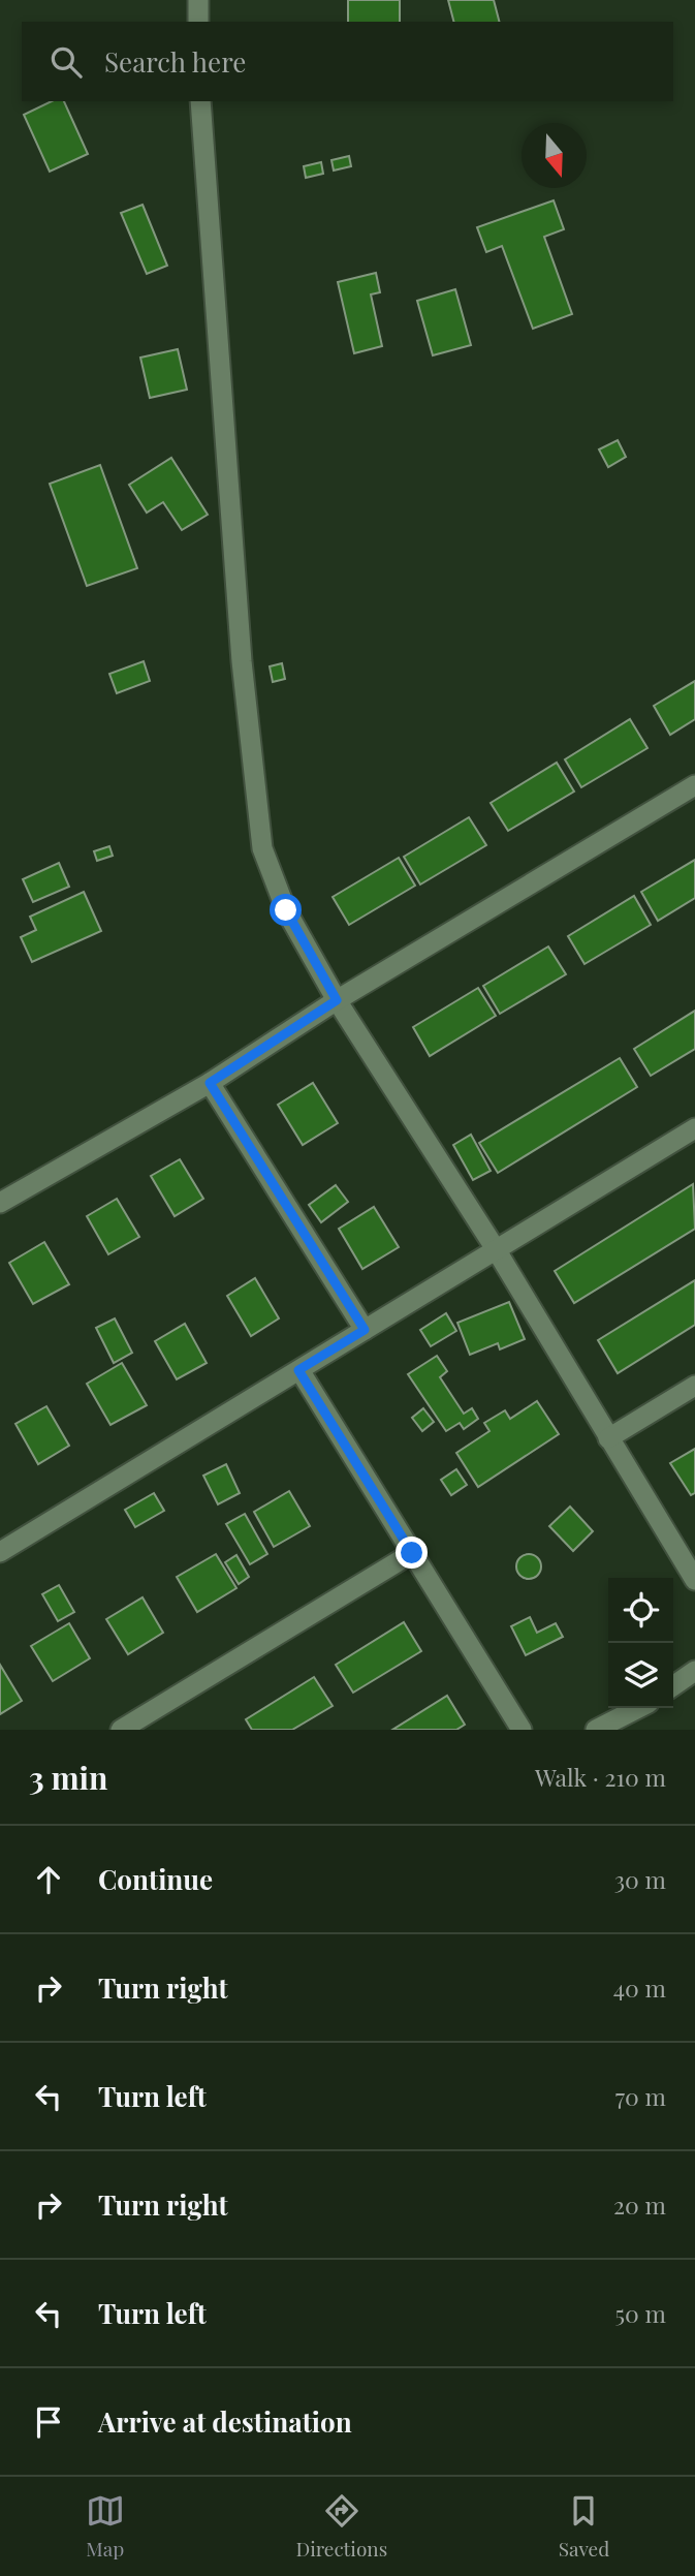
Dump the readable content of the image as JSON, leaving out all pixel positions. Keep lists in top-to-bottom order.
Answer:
{
  "north": "bottom",
  "page": {
    "search": "Search here",
    "heading": ["3 min", "Walk · 210 m"],
    "list": [
      ["Continue", "30 m"],
      ["Turn right", "40 m"],
      ["Turn left", "70 m"],
      ["Turn right", "20 m"],
      ["Turn left", "50 m"],
      "Arrive at destination"
    ],
    "nav": ["Map", "Directions", "Saved"]
  }
}
